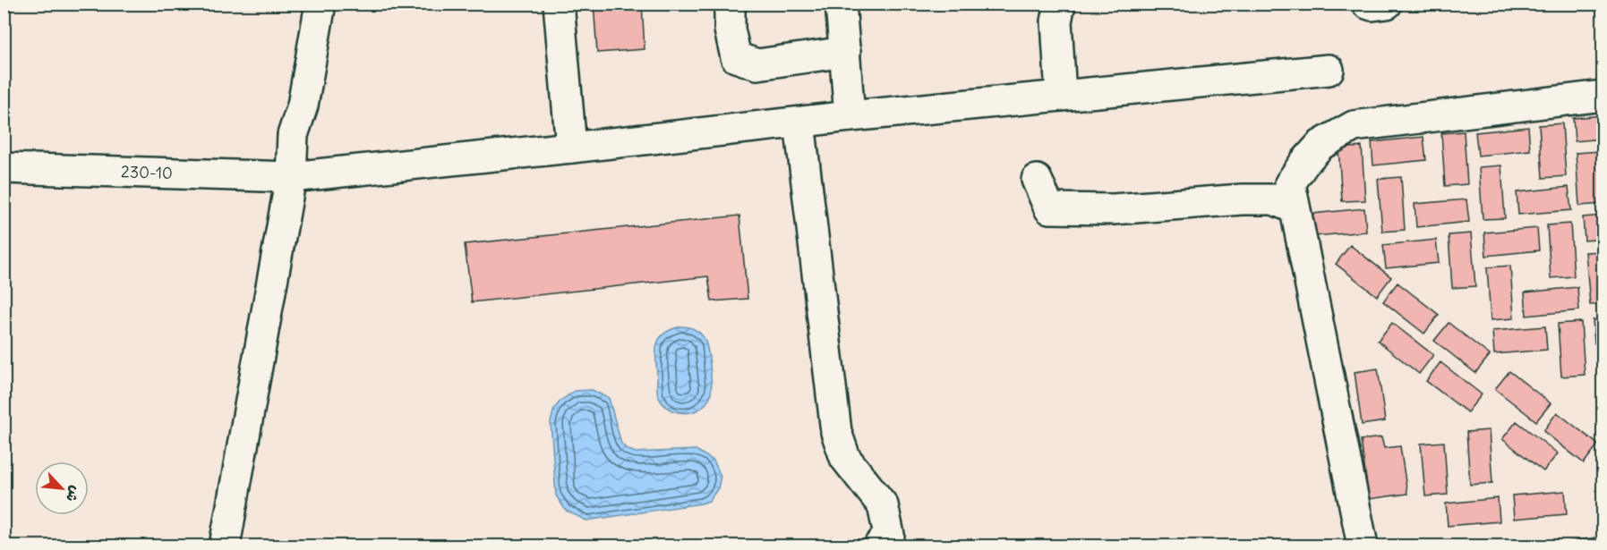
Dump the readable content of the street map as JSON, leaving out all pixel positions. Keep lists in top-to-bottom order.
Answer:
{
  "streets": {
    "street": ["230-10"]
  },
  "north": "bottom right"
}
